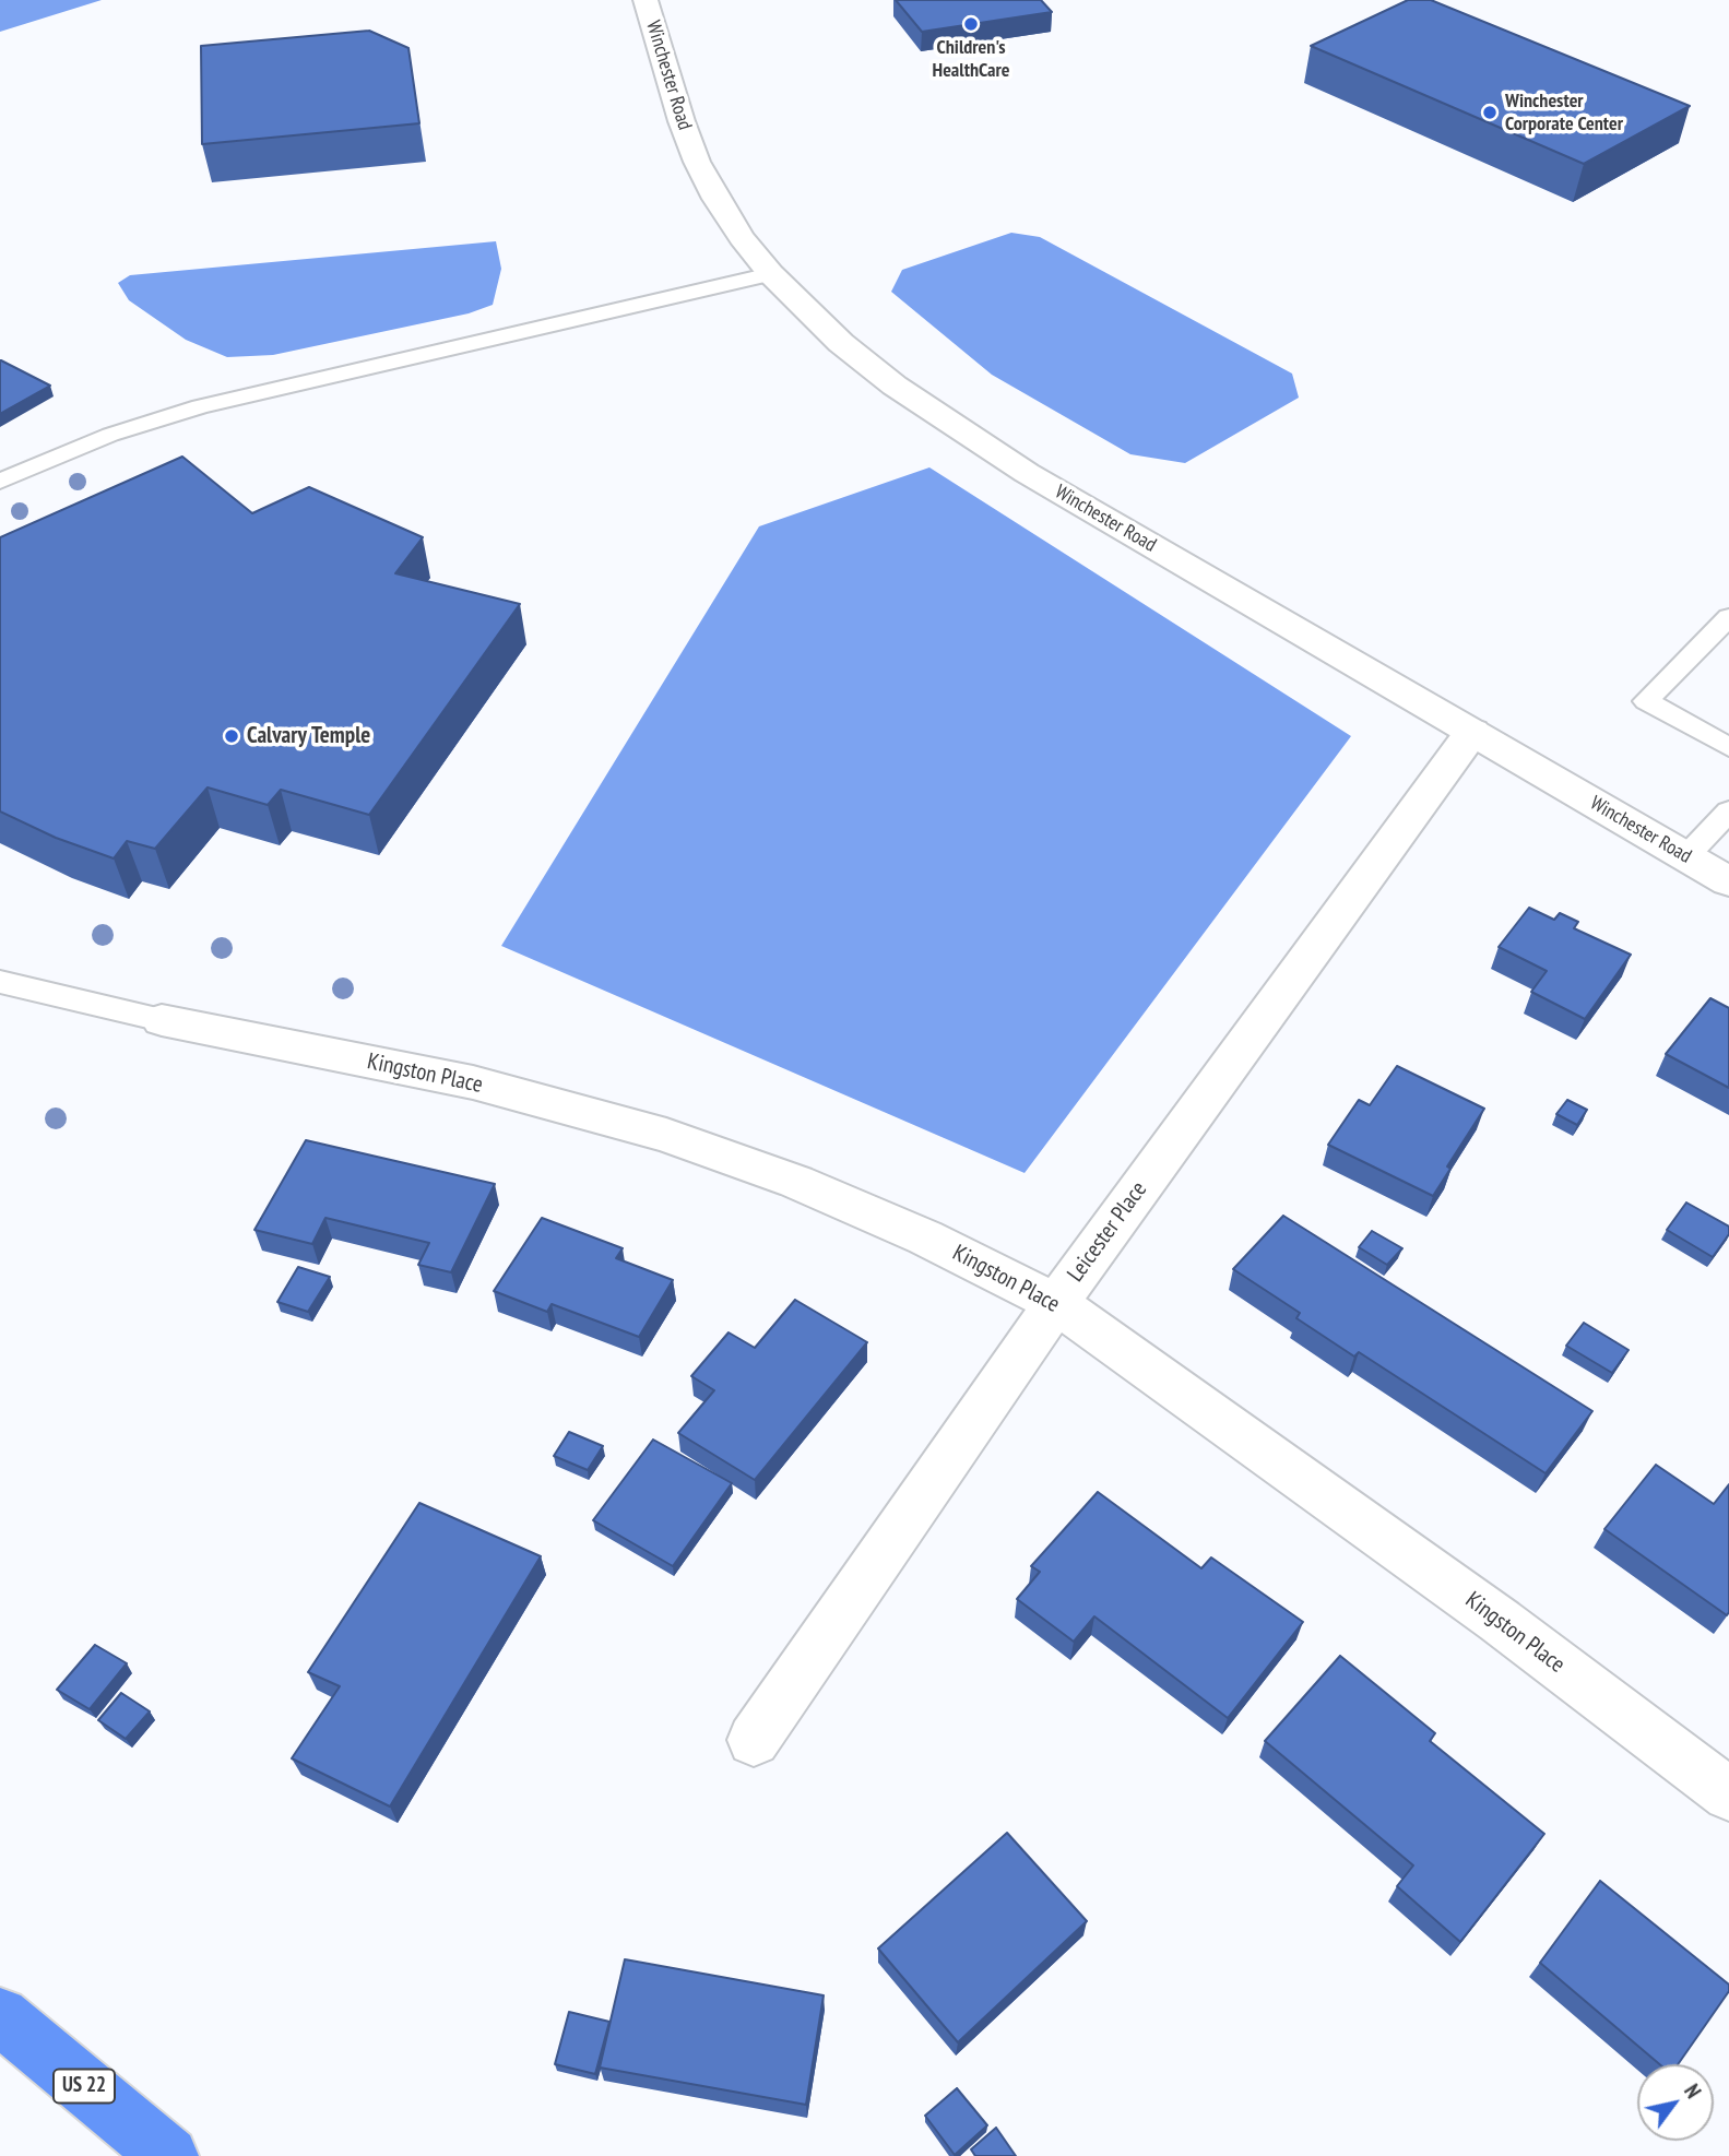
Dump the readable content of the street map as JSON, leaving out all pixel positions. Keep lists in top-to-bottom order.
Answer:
{
  "streets": {
    "highway": ["US 22"],
    "street": ["Winchester Road", "Kingston Place", "Leicester Place"]
  },
  "crossings": [
    ["Winchester Road", "Leicester Place"],
    ["Kingston Place", "Leicester Place"]
  ],
  "places": ["Children's HealthCare", "Winchester Corporate Center", "Calvary Temple"],
  "north": "top right"
}
